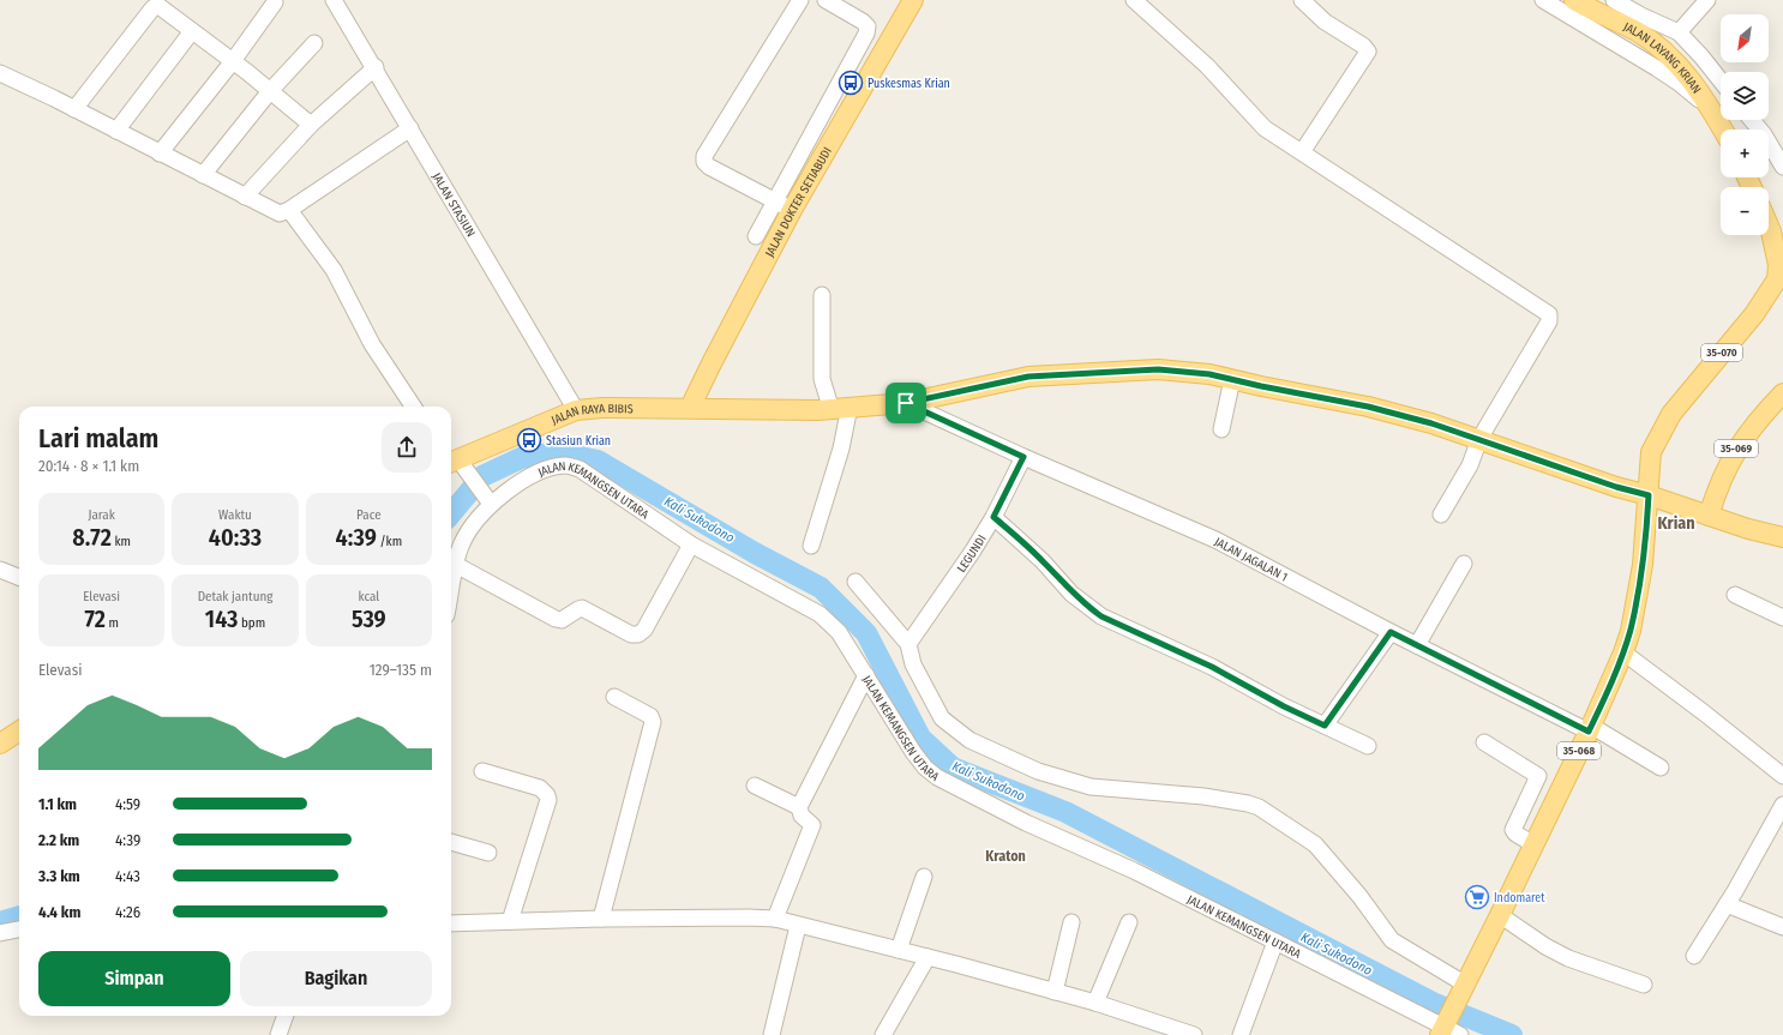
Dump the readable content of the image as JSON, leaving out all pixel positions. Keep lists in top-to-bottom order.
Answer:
{
  "streets": {
    "main road": [
      "JALAN LAYANG KRIAN",
      "JALAN DOKTER SETIABUDI",
      "35-070",
      "JALAN RAYA BIBIS",
      "35-069",
      "35-068"
    ],
    "street": [
      "JALAN STASIUN",
      "JALAN KEMANGSEN UTARA",
      "LEGUNDI",
      "JALAN JAGALAN 1"
    ]
  },
  "crossings": [
    ["JALAN DOKTER SETIABUDI", "JALAN RAYA BIBIS"],
    ["JALAN STASIUN", "JALAN RAYA BIBIS"],
    ["35-070", "JALAN RAYA BIBIS"],
    ["35-070", "35-068"],
    ["JALAN RAYA BIBIS", "35-069"],
    ["JALAN RAYA BIBIS", "JALAN JAGALAN 1"],
    ["JALAN RAYA BIBIS", "35-068"],
    ["JALAN KEMANGSEN UTARA", "35-068"],
    ["LEGUNDI", "JALAN JAGALAN 1"],
    ["JALAN JAGALAN 1", "35-068"]
  ],
  "districts": ["Krian", "Kraton"],
  "water": ["Kali Sukodono"],
  "places": {
    "bus stop": ["Puskesmas Krian", "Stasiun Krian"],
    "supermarket": ["Indomaret"]
  },
  "north": "bottom left",
  "page": {
    "map_buttons": ["+", "−"],
    "heading": ["Lari malam", "20:14 · 8 × 1.1 km"],
    "stats": [
      ["Jarak", "8.72 km"],
      ["Waktu", "40:33"],
      ["Pace", "4:39 /km"],
      ["Elevasi", "72 m"],
      ["Detak jantung", "143 bpm"],
      ["kcal", "539"]
    ],
    "chart": ["Elevasi", "129–135 m"],
    "list": [
      {
        "name": "1.1 km",
        "note": "4:59"
      },
      {
        "name": "2.2 km",
        "note": "4:39"
      },
      {
        "name": "3.3 km",
        "note": "4:43"
      },
      {
        "name": "4.4 km",
        "note": "4:26"
      }
    ],
    "buttons": ["Simpan", "Bagikan"]
  }
}
